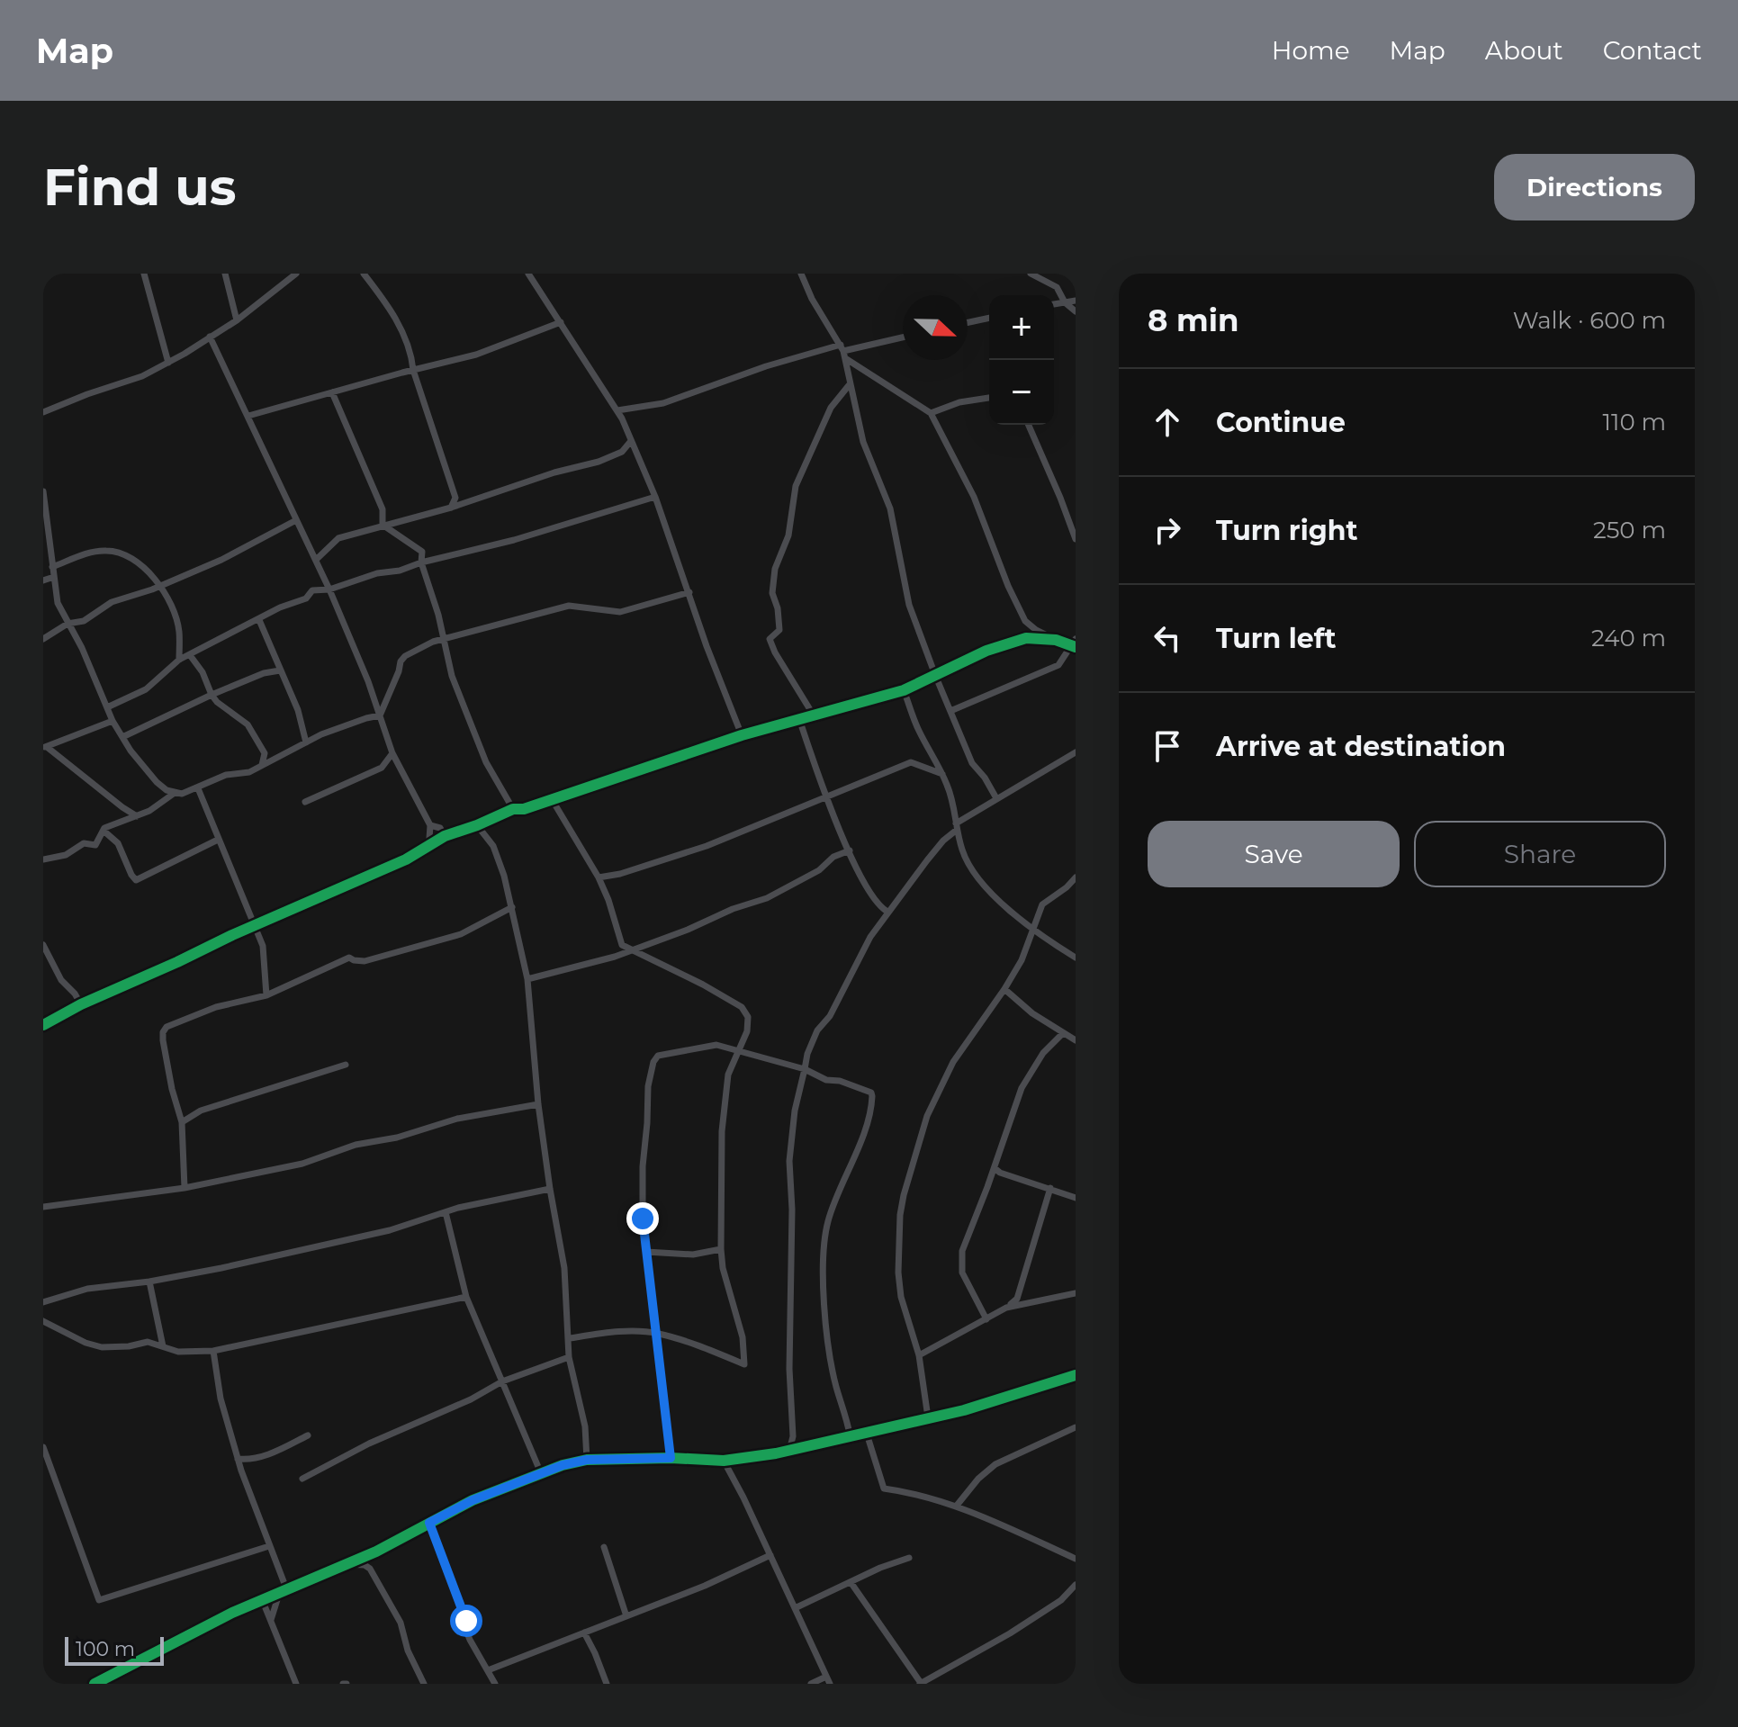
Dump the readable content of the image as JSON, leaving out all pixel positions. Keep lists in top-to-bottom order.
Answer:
{
  "scale_bar": "100 m",
  "north": "right",
  "page": {
    "header": "Map",
    "nav": [
      "Home",
      "Map",
      "About",
      "Contact"
    ],
    "buttons": [
      "Directions",
      ["Save", "Share"]
    ],
    "title": "Find us",
    "heading": ["8 min", "Walk · 600 m"],
    "map_buttons": ["+", "−"],
    "list": [
      ["Continue", "110 m"],
      ["Turn right", "250 m"],
      ["Turn left", "240 m"],
      "Arrive at destination"
    ],
    "scale": "100 m"
  }
}
